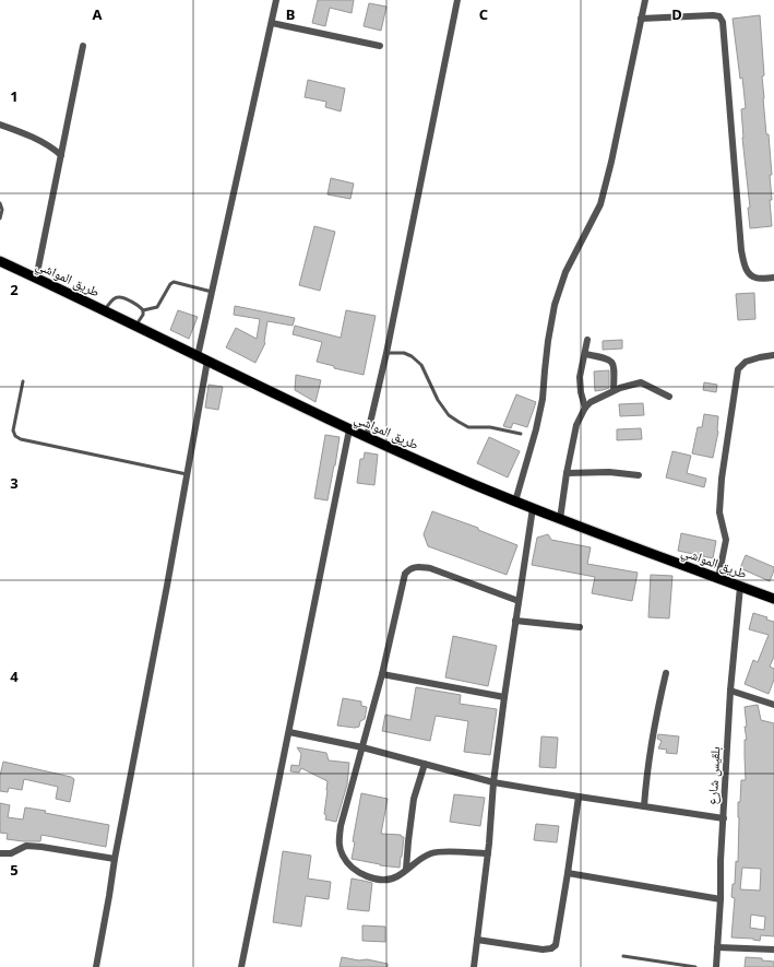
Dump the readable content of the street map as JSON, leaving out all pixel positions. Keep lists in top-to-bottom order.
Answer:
{
  "streets": {
    "main road": ["طريق المواشي"],
    "street": ["بلقيس شارع"]
  },
  "crossings": [
    ["طريق المواشي", "بلقيس شارع"]
  ],
  "grid": {
    "columns": [
      "A",
      "B",
      "C",
      "D"
    ],
    "rows": [
      "1",
      "2",
      "3",
      "4",
      "5"
    ]
  }
}
